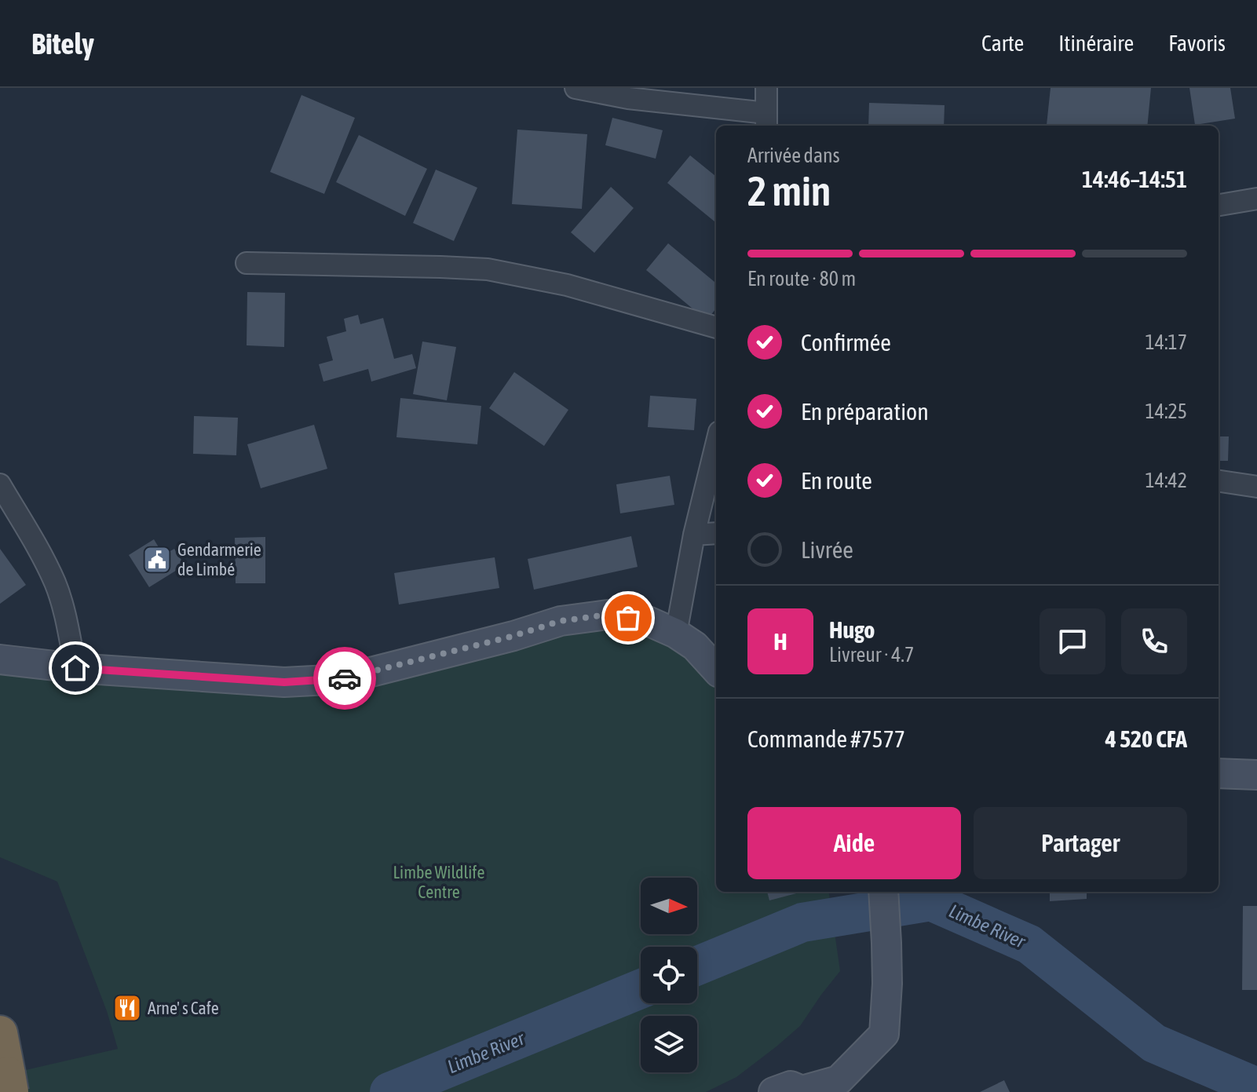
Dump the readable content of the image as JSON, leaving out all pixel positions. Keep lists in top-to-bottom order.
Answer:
{
  "water": ["Limbe River"],
  "parks": ["Limbe Wildlife Centre"],
  "places": {
    "public building": ["Gendarmerie de Limbé"],
    "restaurant": ["Arne' s Cafe"]
  },
  "north": "right",
  "page": {
    "header": "Bitely",
    "nav": ["Carte", "Itinéraire", "Favoris"],
    "heading": ["2 min", "Arrivée dans", "14:46–14:51"],
    "panel": [
      "Hugo",
      "Livreur · 4.7",
      "Commande #7577",
      "4 520 CFA"
    ],
    "bar": "En route · 80 m",
    "list": [
      ["Confirmée", "14:17"],
      ["En préparation", "14:25"],
      ["En route", "14:42"],
      "Livrée"
    ],
    "round": "H",
    "buttons": ["Aide", "Partager"]
  }
}
